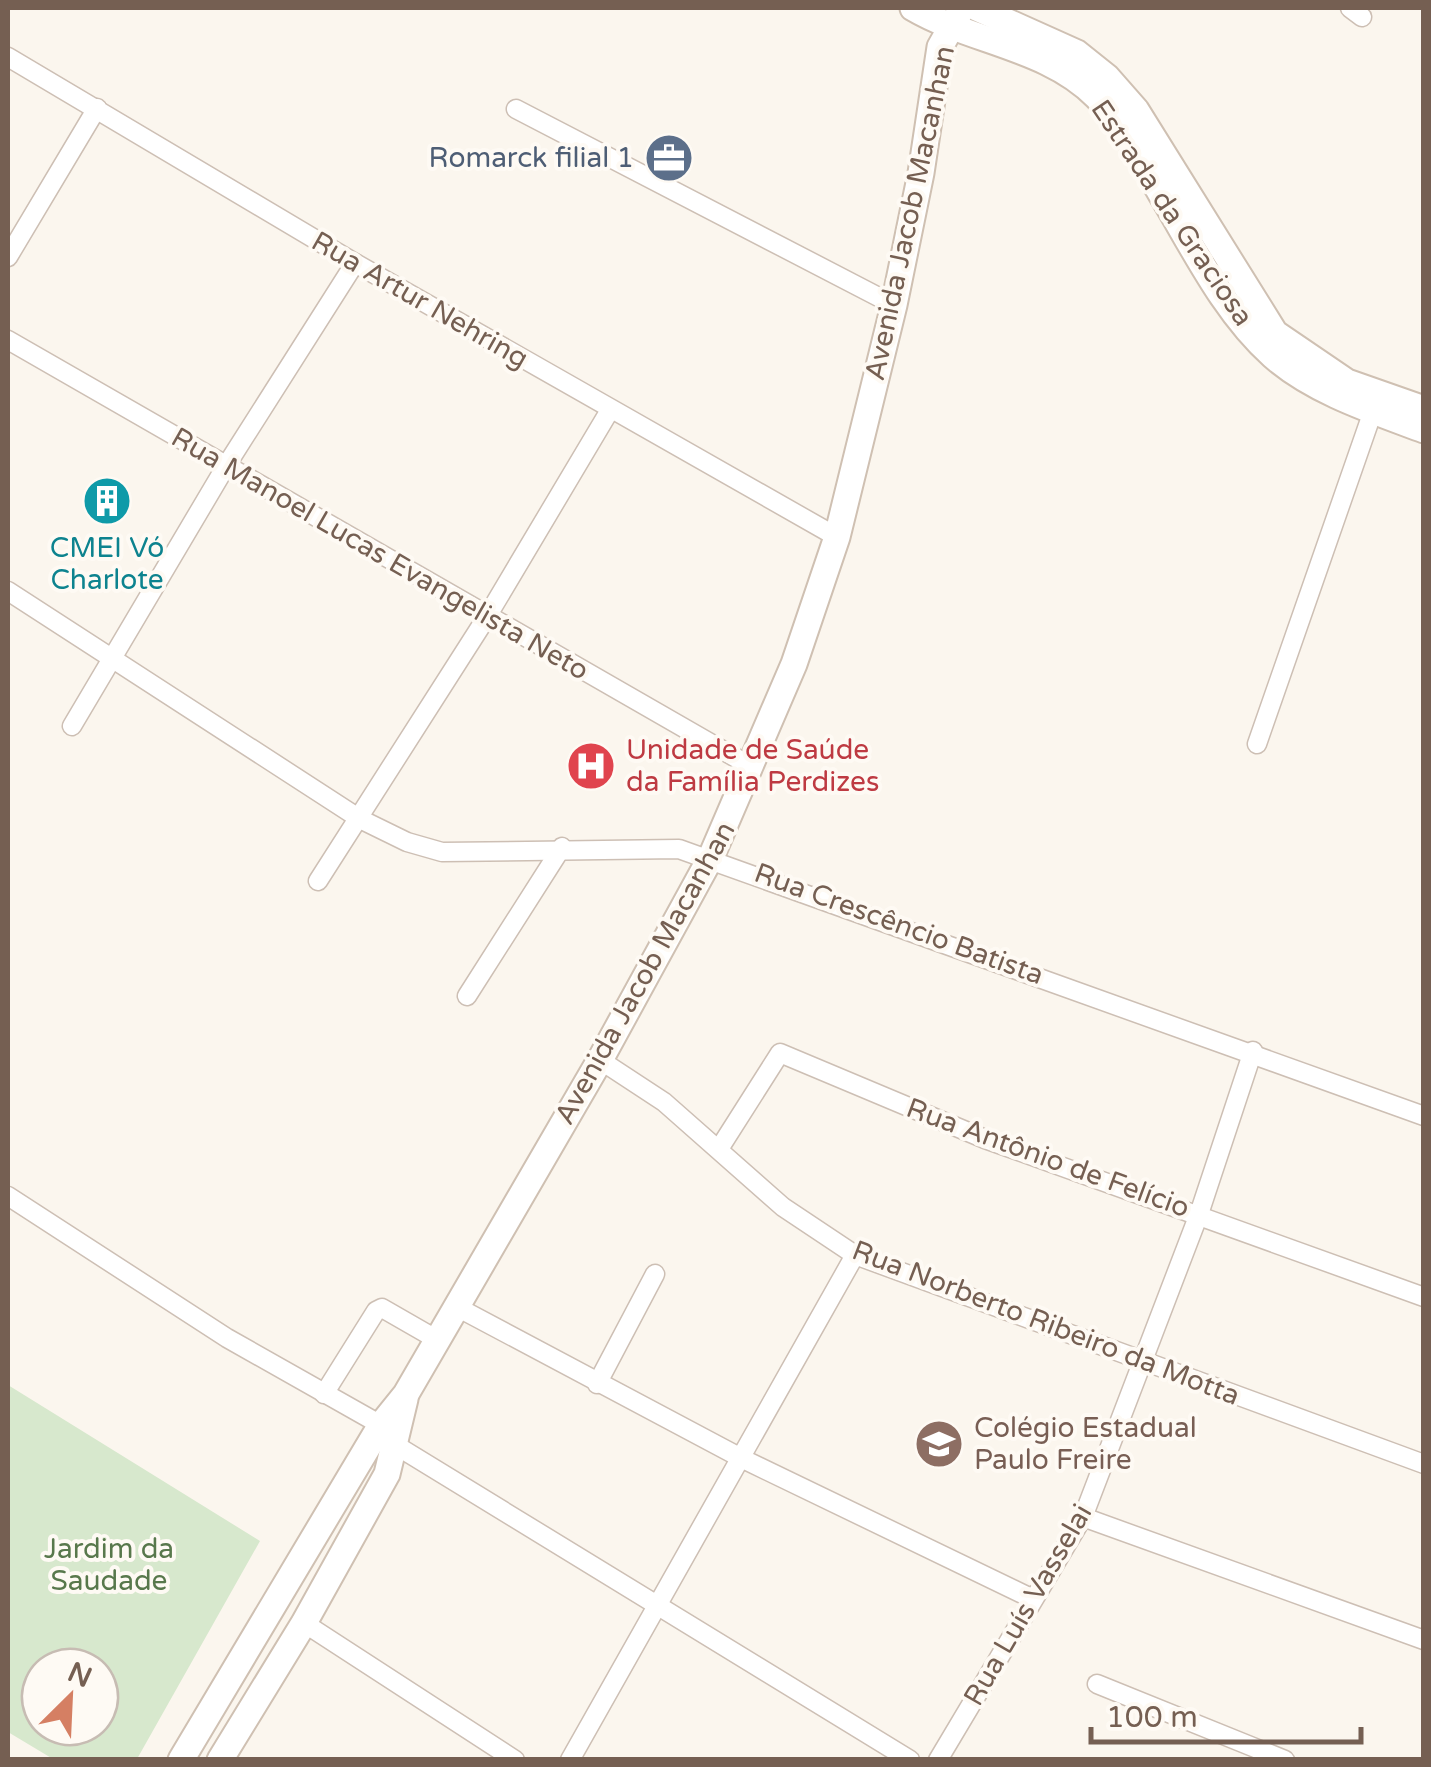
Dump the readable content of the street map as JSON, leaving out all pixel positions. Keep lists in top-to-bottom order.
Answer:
{
  "streets": {
    "main road": ["Avenida Jacob Macanhan", "Estrada da Graciosa"],
    "street": [
      "Rua Artur Nehring",
      "Rua Manoel Lucas Evangelista Neto",
      "Rua Crescêncio Batista",
      "Rua Antônio de Felício",
      "Rua Norberto Ribeiro da Motta",
      "Rua Luís Vasselai"
    ]
  },
  "crossings": [
    ["Avenida Jacob Macanhan", "Estrada da Graciosa"],
    ["Avenida Jacob Macanhan", "Rua Artur Nehring"],
    ["Avenida Jacob Macanhan", "Rua Manoel Lucas Evangelista Neto"],
    ["Avenida Jacob Macanhan", "Rua Crescêncio Batista"],
    ["Avenida Jacob Macanhan", "Rua Norberto Ribeiro da Motta"],
    ["Rua Crescêncio Batista", "Rua Luís Vasselai"],
    ["Rua Antônio de Felício", "Rua Norberto Ribeiro da Motta"],
    ["Rua Antônio de Felício", "Rua Luís Vasselai"],
    ["Rua Norberto Ribeiro da Motta", "Rua Luís Vasselai"]
  ],
  "parks": ["Jardim da Saudade"],
  "places": {
    "office": ["Romarck filial 1"],
    "building": ["CMEI Vó Charlote"],
    "hospital": ["Unidade de Saúde da Família Perdizes"],
    "school or university": ["Colégio Estadual Paulo Freire"]
  },
  "scale_bar": "100 m",
  "north": "top right"
}
